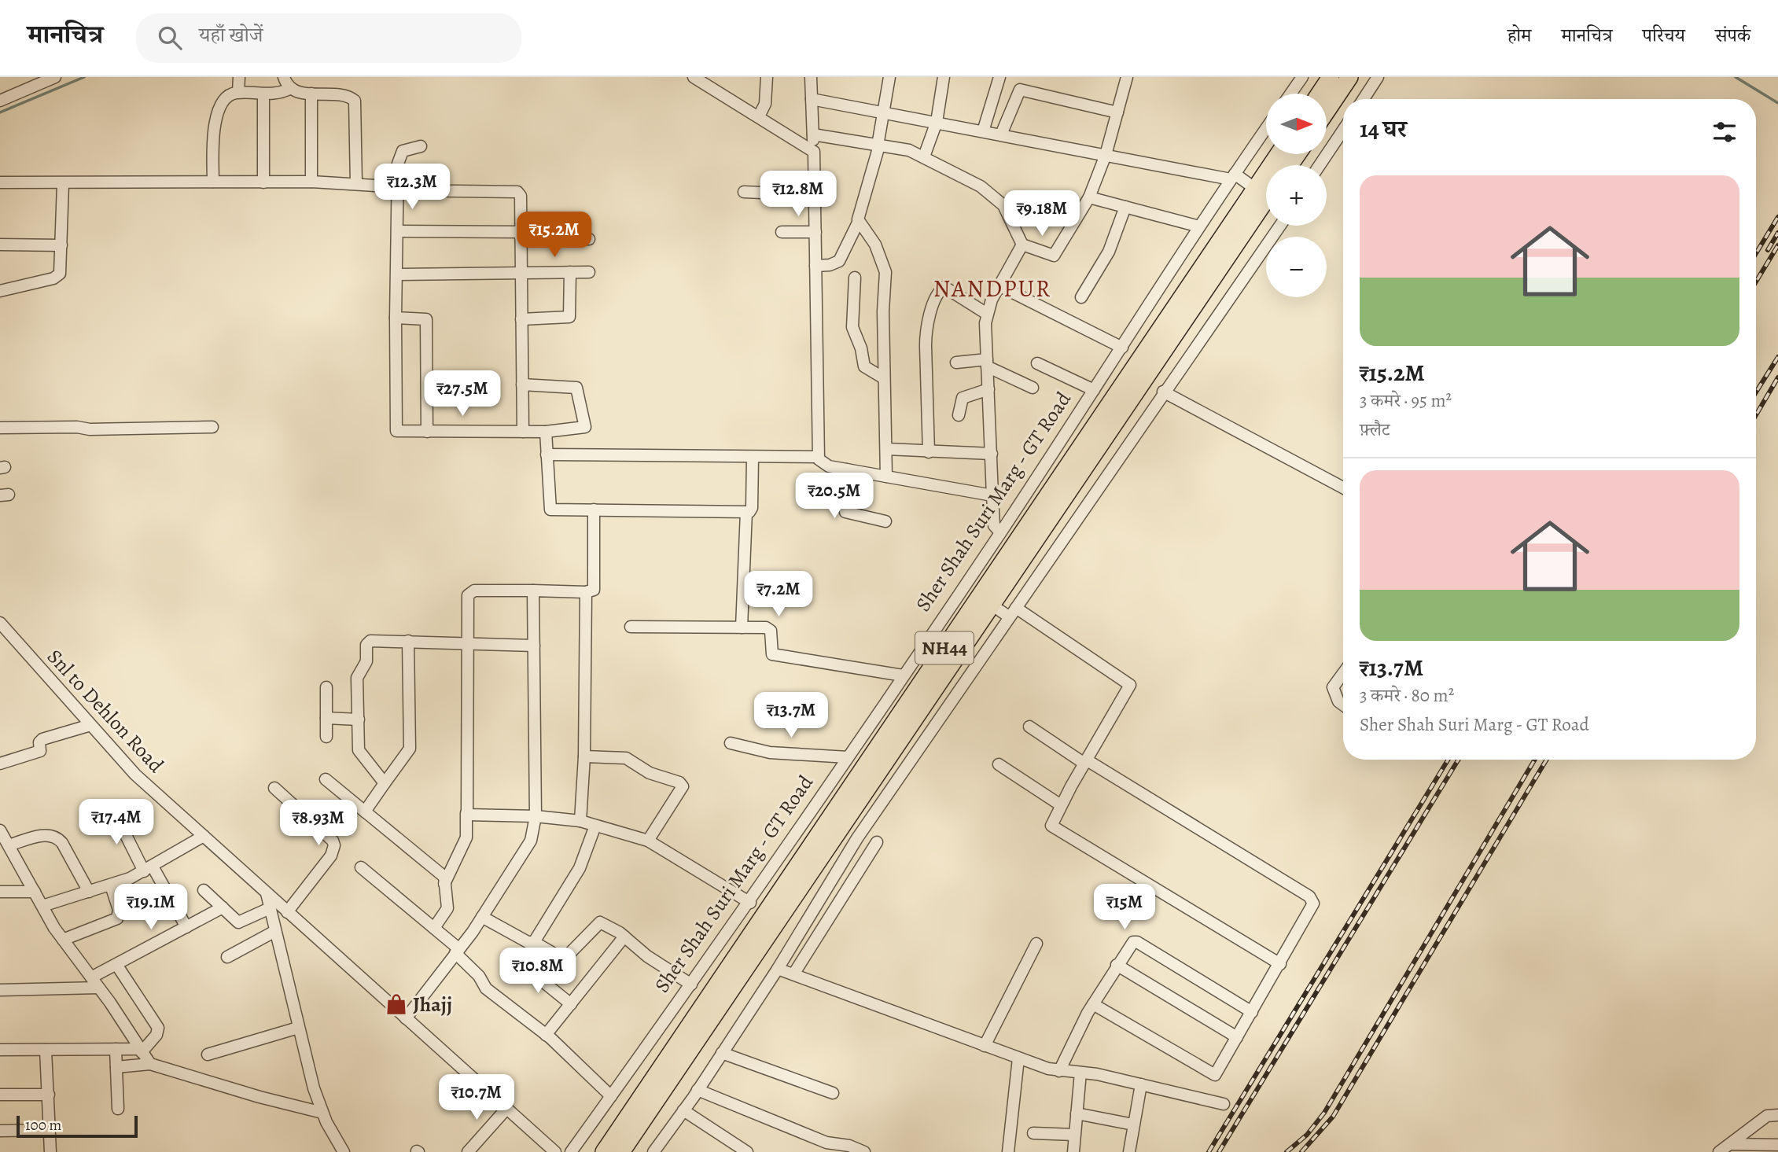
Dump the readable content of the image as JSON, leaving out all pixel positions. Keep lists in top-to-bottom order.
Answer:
{
  "streets": {
    "highway": ["Sher Shah Suri Marg - GT Road", "NH44"],
    "street": ["Snl to Dehlon Road"]
  },
  "districts": ["NANDPUR"],
  "places": {
    "shop": ["Jhajj"]
  },
  "scale_bar": "100 m",
  "north": "right",
  "page": {
    "header": "मानचित्र",
    "search": "यहाँ खोजें",
    "nav": [
      "होम",
      "मानचित्र",
      "परिचय",
      "संपर्क"
    ],
    "map_buttons": ["+", "−"],
    "heading": "14 घर",
    "price": [
      "₹12.3M",
      "₹12.8M",
      "₹9.18M",
      "₹15.2M",
      "₹27.5M",
      "₹20.5M",
      "₹7.2M",
      "₹13.7M",
      "₹17.4M",
      "₹8.93M",
      "₹19.1M",
      "₹15M",
      "₹10.8M",
      "₹10.7M"
    ],
    "list": [
      {
        "name": "₹15.2M",
        "note": "3 कमरे · 95 m² · फ़्लैट"
      },
      {
        "name": "₹13.7M",
        "note": "3 कमरे · 80 m² · Sher Shah Suri Marg - GT Road"
      }
    ],
    "scale": "100 m"
  }
}
